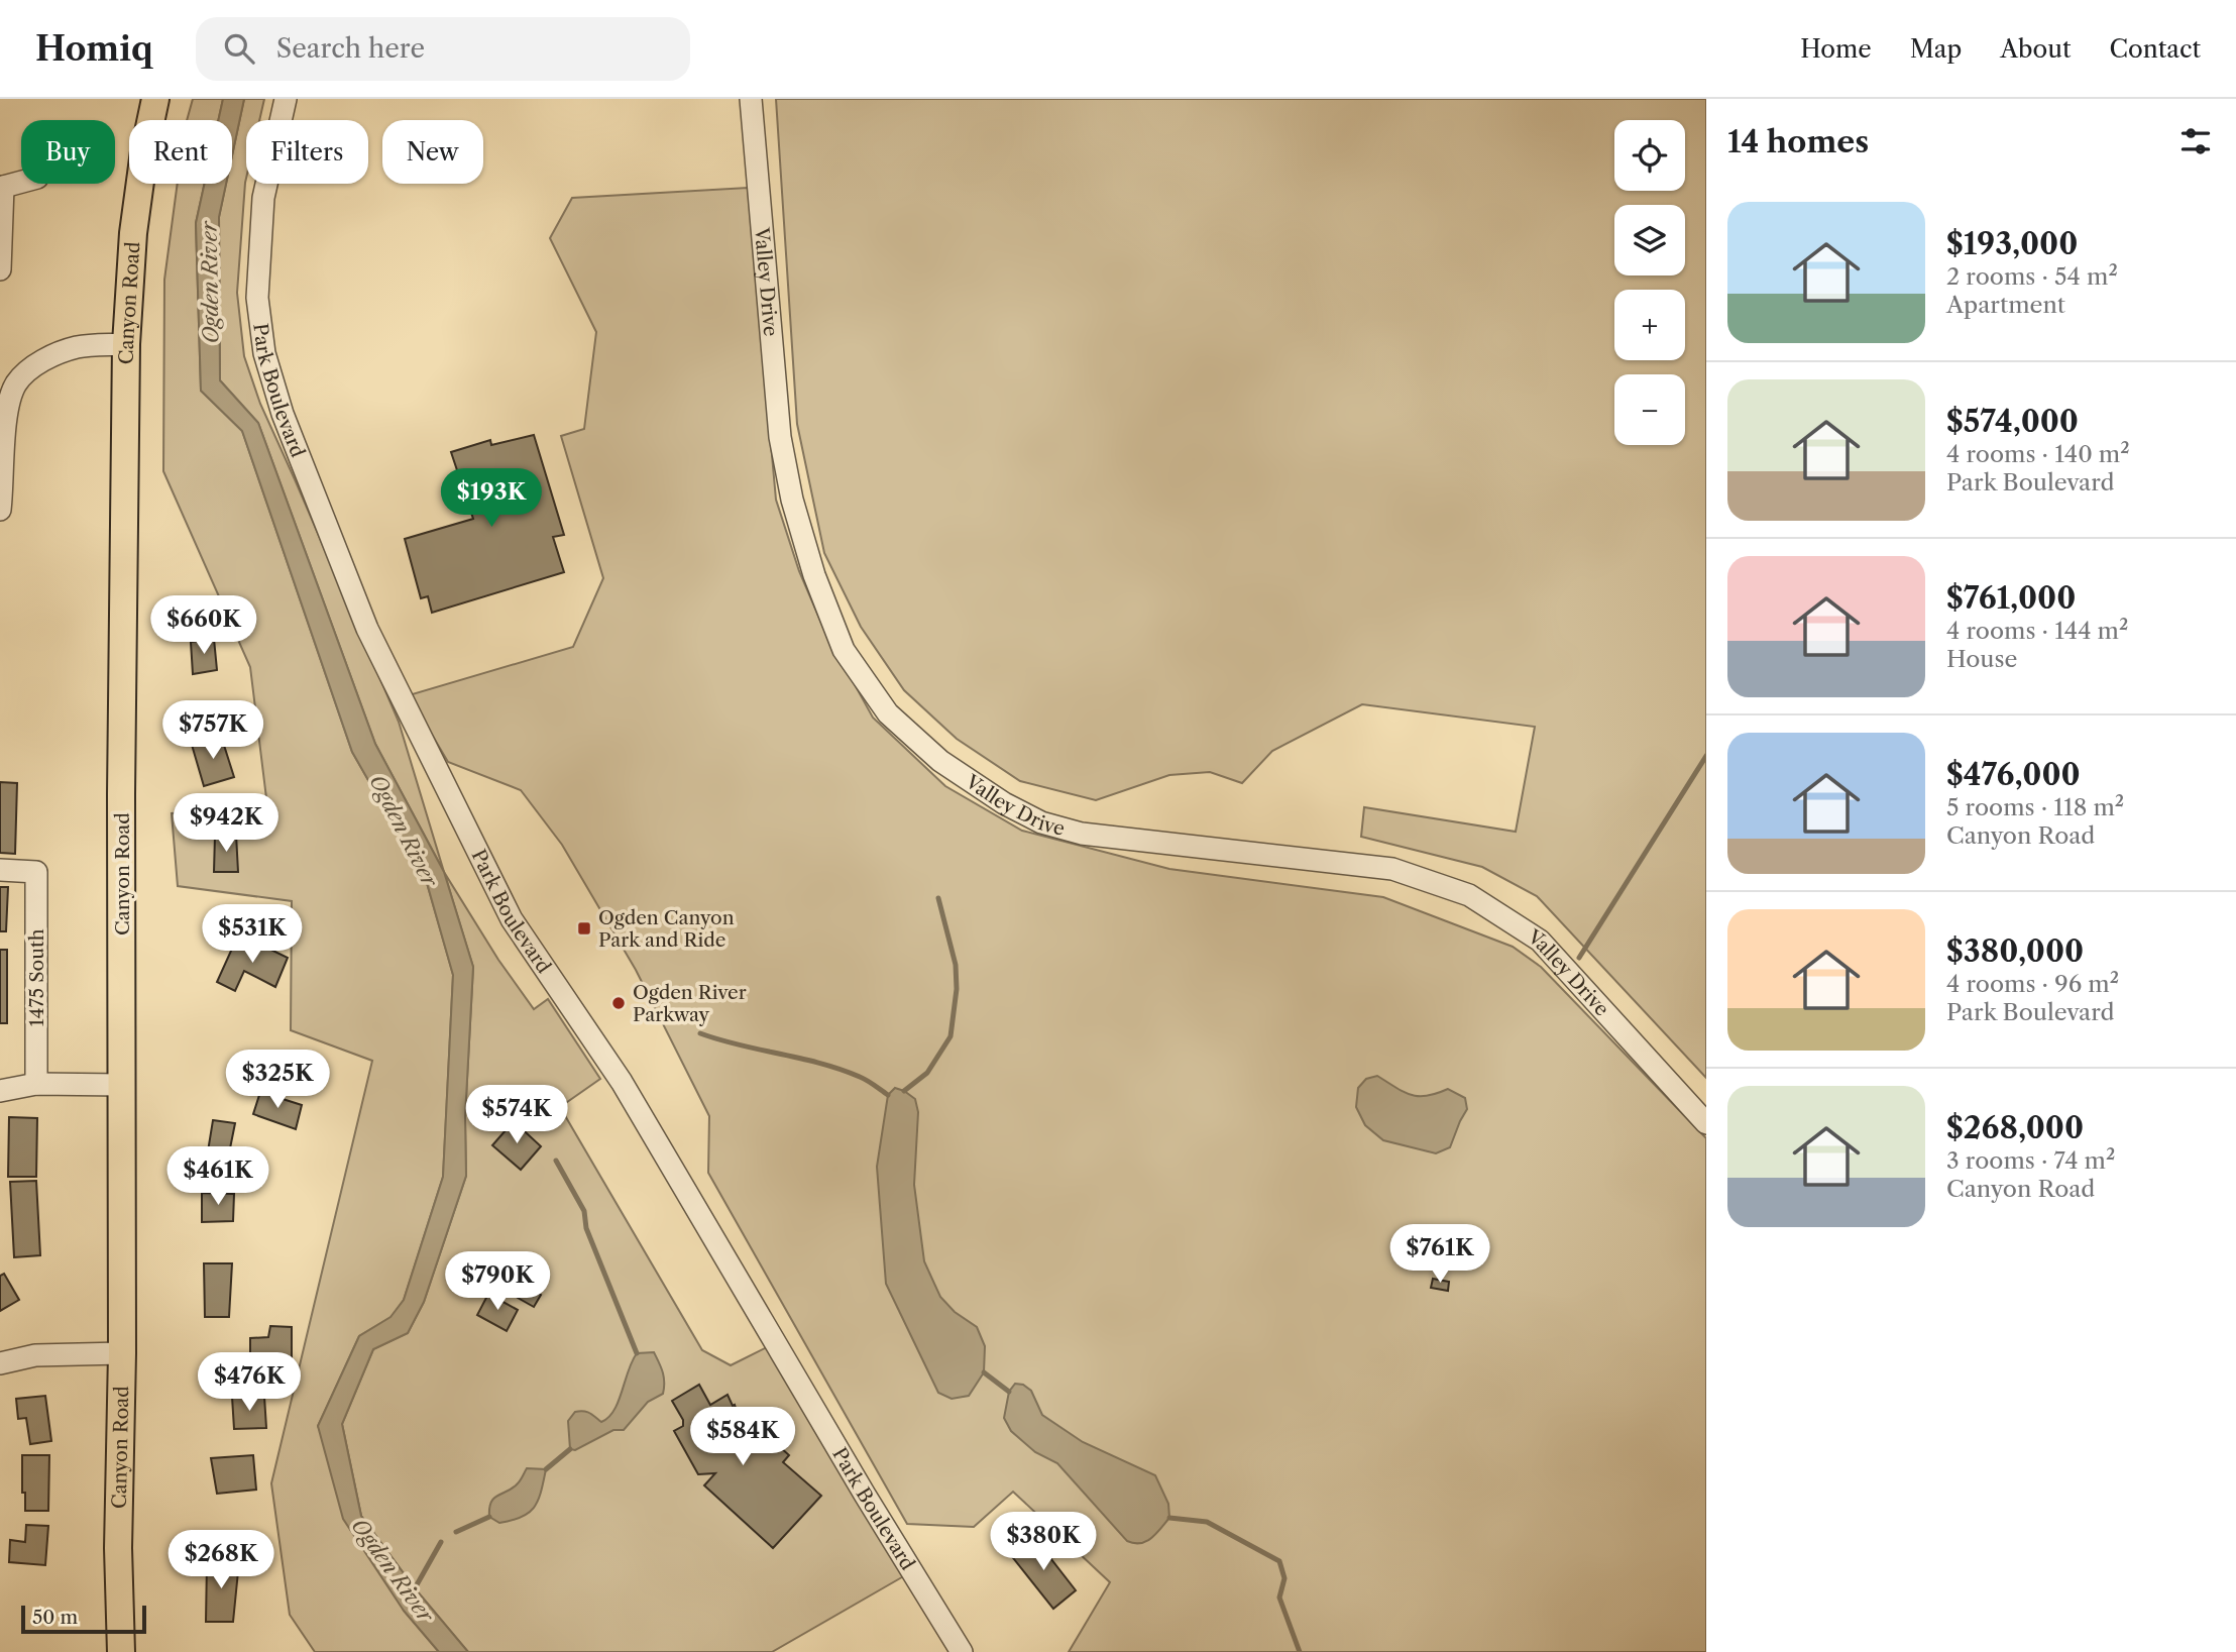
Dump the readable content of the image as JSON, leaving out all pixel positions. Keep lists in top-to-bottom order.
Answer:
{
  "streets": {
    "main road": ["Canyon Road"],
    "street": ["Valley Drive", "Park Boulevard", "1475 South"]
  },
  "water": ["Ogden River"],
  "places": {
    "transit": ["Ogden Canyon Park and Ride"],
    "other": ["Ogden River Parkway"]
  },
  "scale_bar": "50 m",
  "page": {
    "header": "Homiq",
    "search": "Search here",
    "nav": [
      "Home",
      "Map",
      "About",
      "Contact"
    ],
    "heading": "14 homes",
    "map_buttons": ["+", "−"],
    "chip": [
      "Buy",
      "Rent",
      "Filters",
      "New"
    ],
    "list": [
      {
        "name": "$193,000",
        "note": "2 rooms · 54 m² · Apartment"
      },
      {
        "name": "$574,000",
        "note": "4 rooms · 140 m² · Park Boulevard"
      },
      {
        "name": "$761,000",
        "note": "4 rooms · 144 m² · House"
      },
      {
        "name": "$476,000",
        "note": "5 rooms · 118 m² · Canyon Road"
      },
      {
        "name": "$380,000",
        "note": "4 rooms · 96 m² · Park Boulevard"
      },
      {
        "name": "$268,000",
        "note": "3 rooms · 74 m² · Canyon Road"
      }
    ],
    "price": [
      "$193K",
      "$660K",
      "$757K",
      "$942K",
      "$531K",
      "$325K",
      "$574K",
      "$461K",
      "$761K",
      "$790K",
      "$476K",
      "$584K",
      "$380K",
      "$268K"
    ],
    "scale": "50 m"
  }
}
